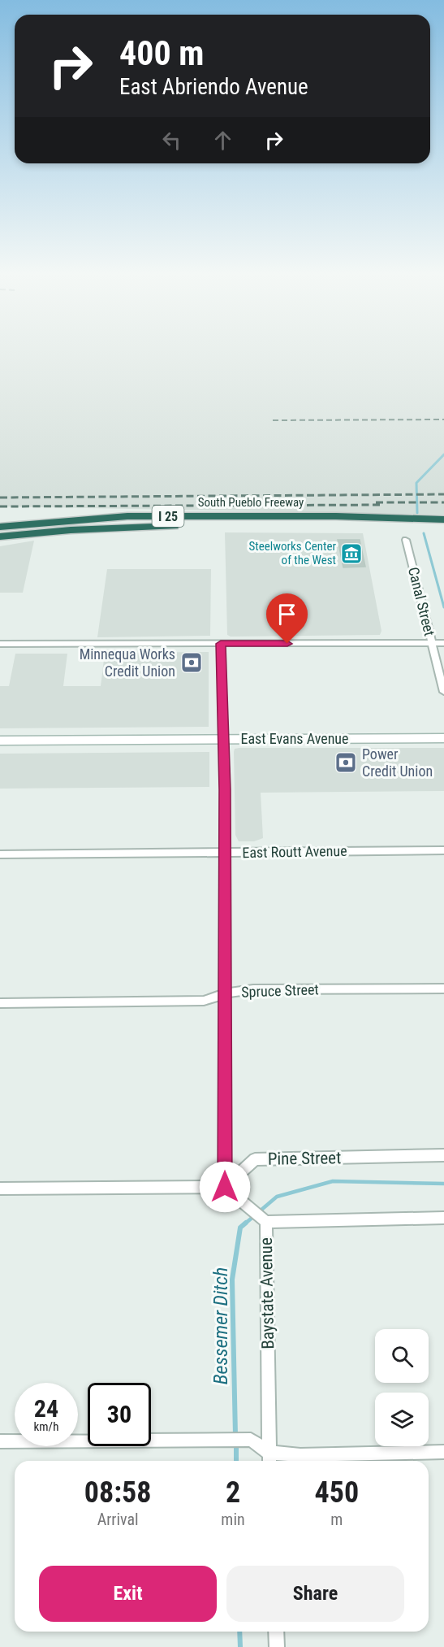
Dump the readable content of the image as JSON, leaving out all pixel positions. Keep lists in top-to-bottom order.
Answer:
{
  "streets": {
    "highway": ["South Pueblo Freeway", "I 25"],
    "street": [
      "Canal Street",
      "East Evans Avenue",
      "East Routt Avenue",
      "Spruce Street",
      "Pine Street",
      "Baystate Avenue"
    ]
  },
  "crossings": [
    ["Pine Street", "Baystate Avenue"]
  ],
  "water": ["Bessemer Ditch"],
  "places": {
    "museum": ["Steelworks Center of the West"],
    "bank": ["Minnequa Works Credit Union", "Power Credit Union"]
  },
  "page": {
    "turn": ["400 m", "East Abriendo Avenue"],
    "speed": "24 km/h",
    "limit": "30",
    "eta": [
      "08:58",
      "Arrival",
      "2",
      "min",
      "450",
      "m"
    ],
    "buttons": ["Exit", "Share"]
  }
}
